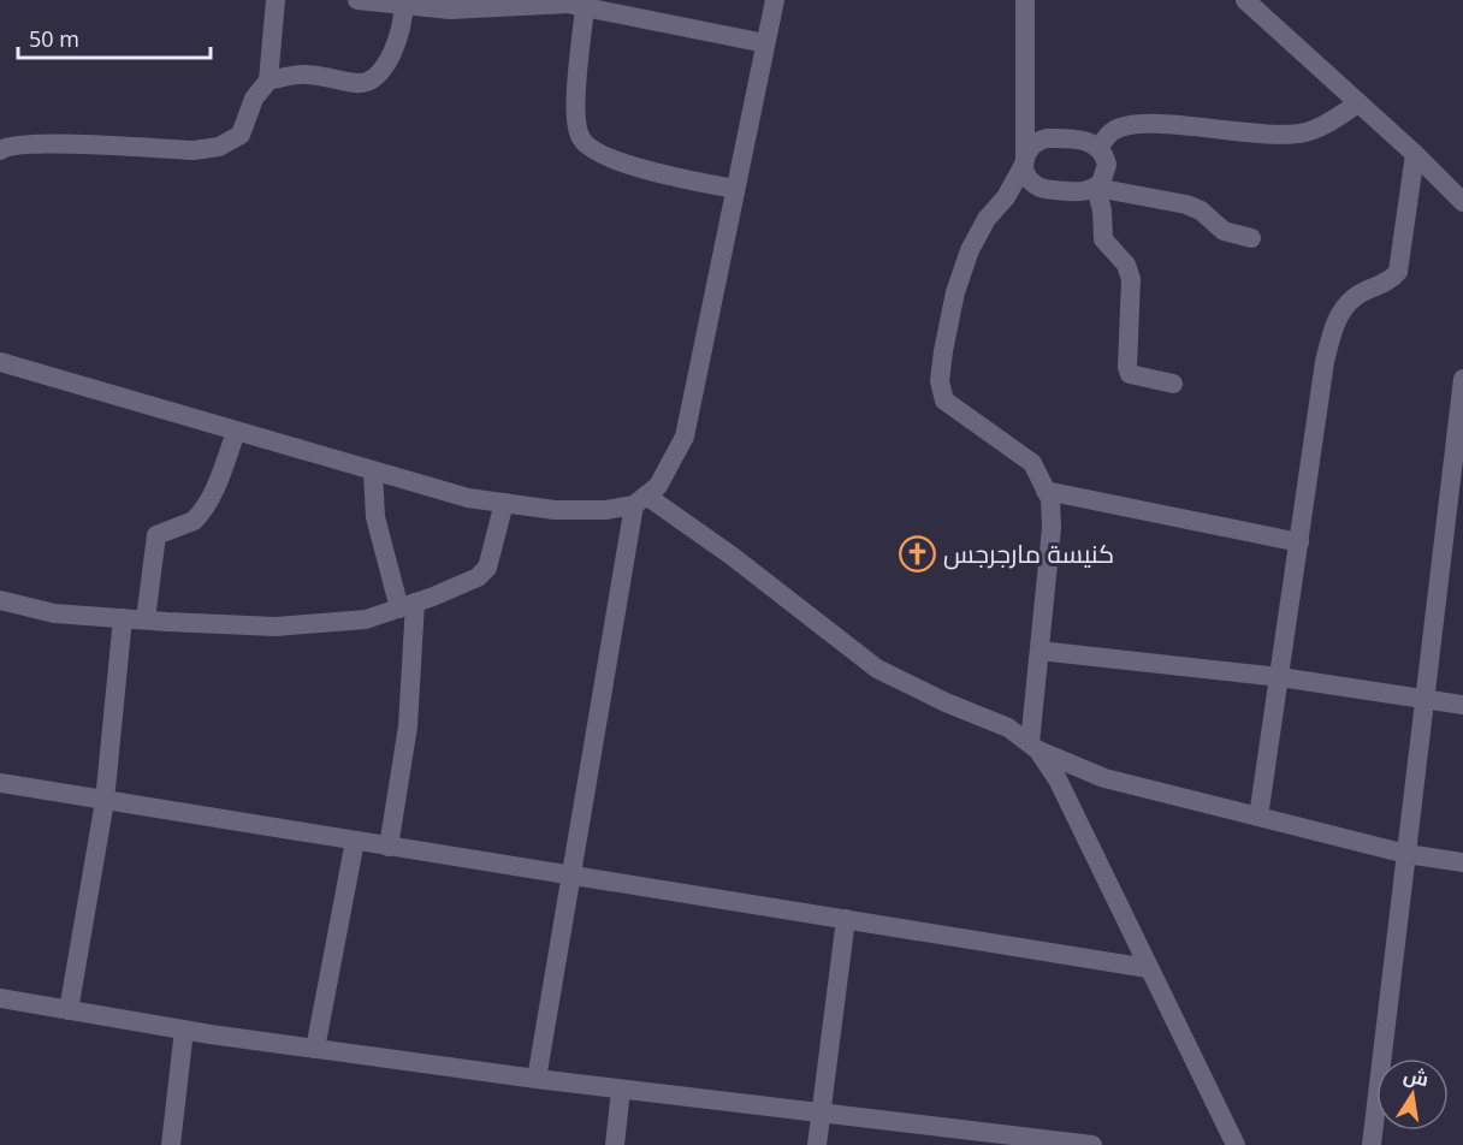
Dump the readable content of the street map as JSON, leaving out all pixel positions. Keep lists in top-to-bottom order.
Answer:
{
  "places": {
    "church": ["كنيسة مارجرجس"]
  },
  "scale_bar": "50 m",
  "north": "top"
}
